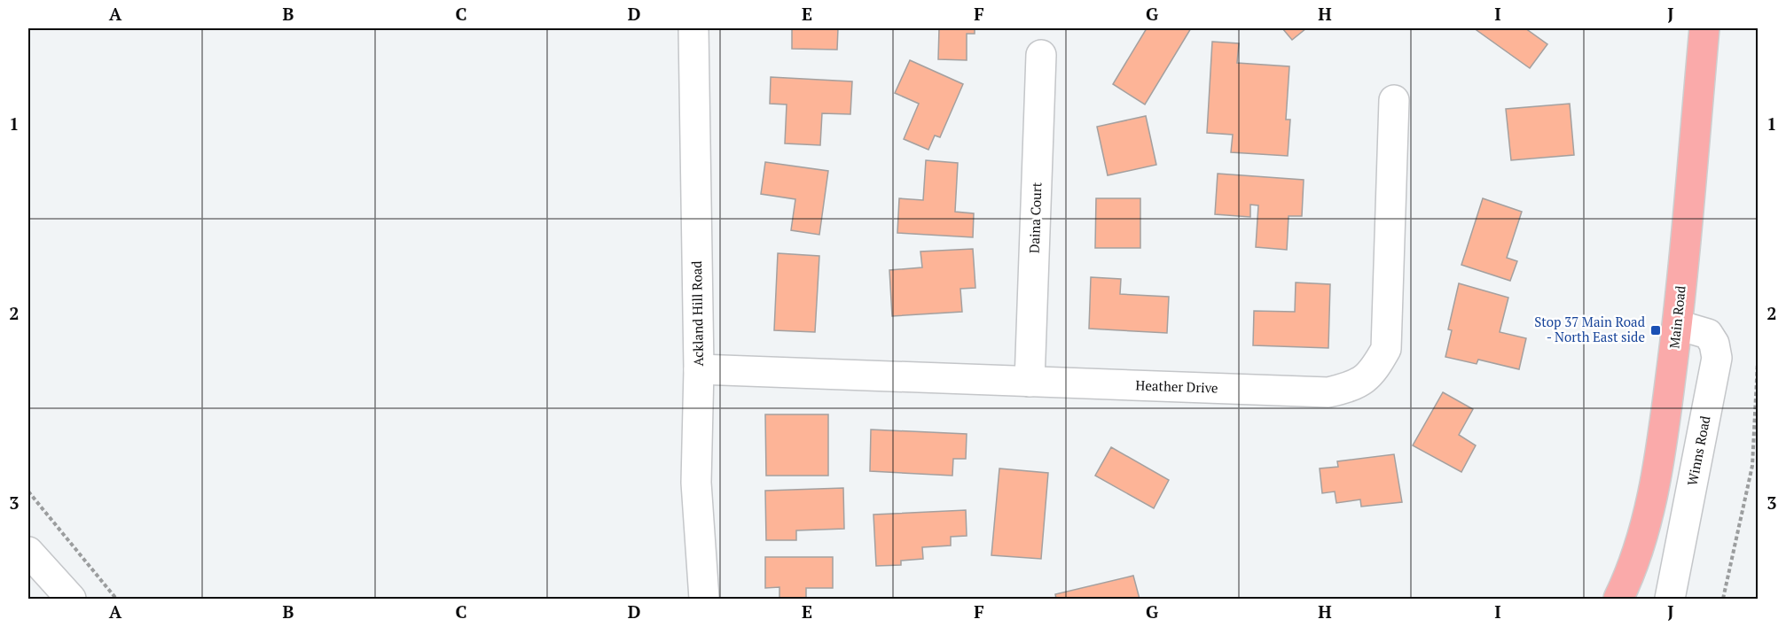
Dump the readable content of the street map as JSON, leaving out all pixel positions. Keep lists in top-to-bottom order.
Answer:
{
  "streets": {
    "main road": ["Main Road"],
    "street": [
      "Daina Court",
      "Ackland Hill Road",
      "Heather Drive",
      "Winns Road"
    ]
  },
  "crossings": [
    ["Daina Court", "Heather Drive"],
    ["Ackland Hill Road", "Heather Drive"],
    ["Main Road", "Winns Road"]
  ],
  "places": {
    "transit": ["Stop 37 Main Road - North East side"]
  },
  "grid": {
    "columns": [
      "A",
      "B",
      "C",
      "D",
      "E",
      "F",
      "G",
      "H",
      "I",
      "J"
    ],
    "rows": ["1", "2", "3"]
  }
}
